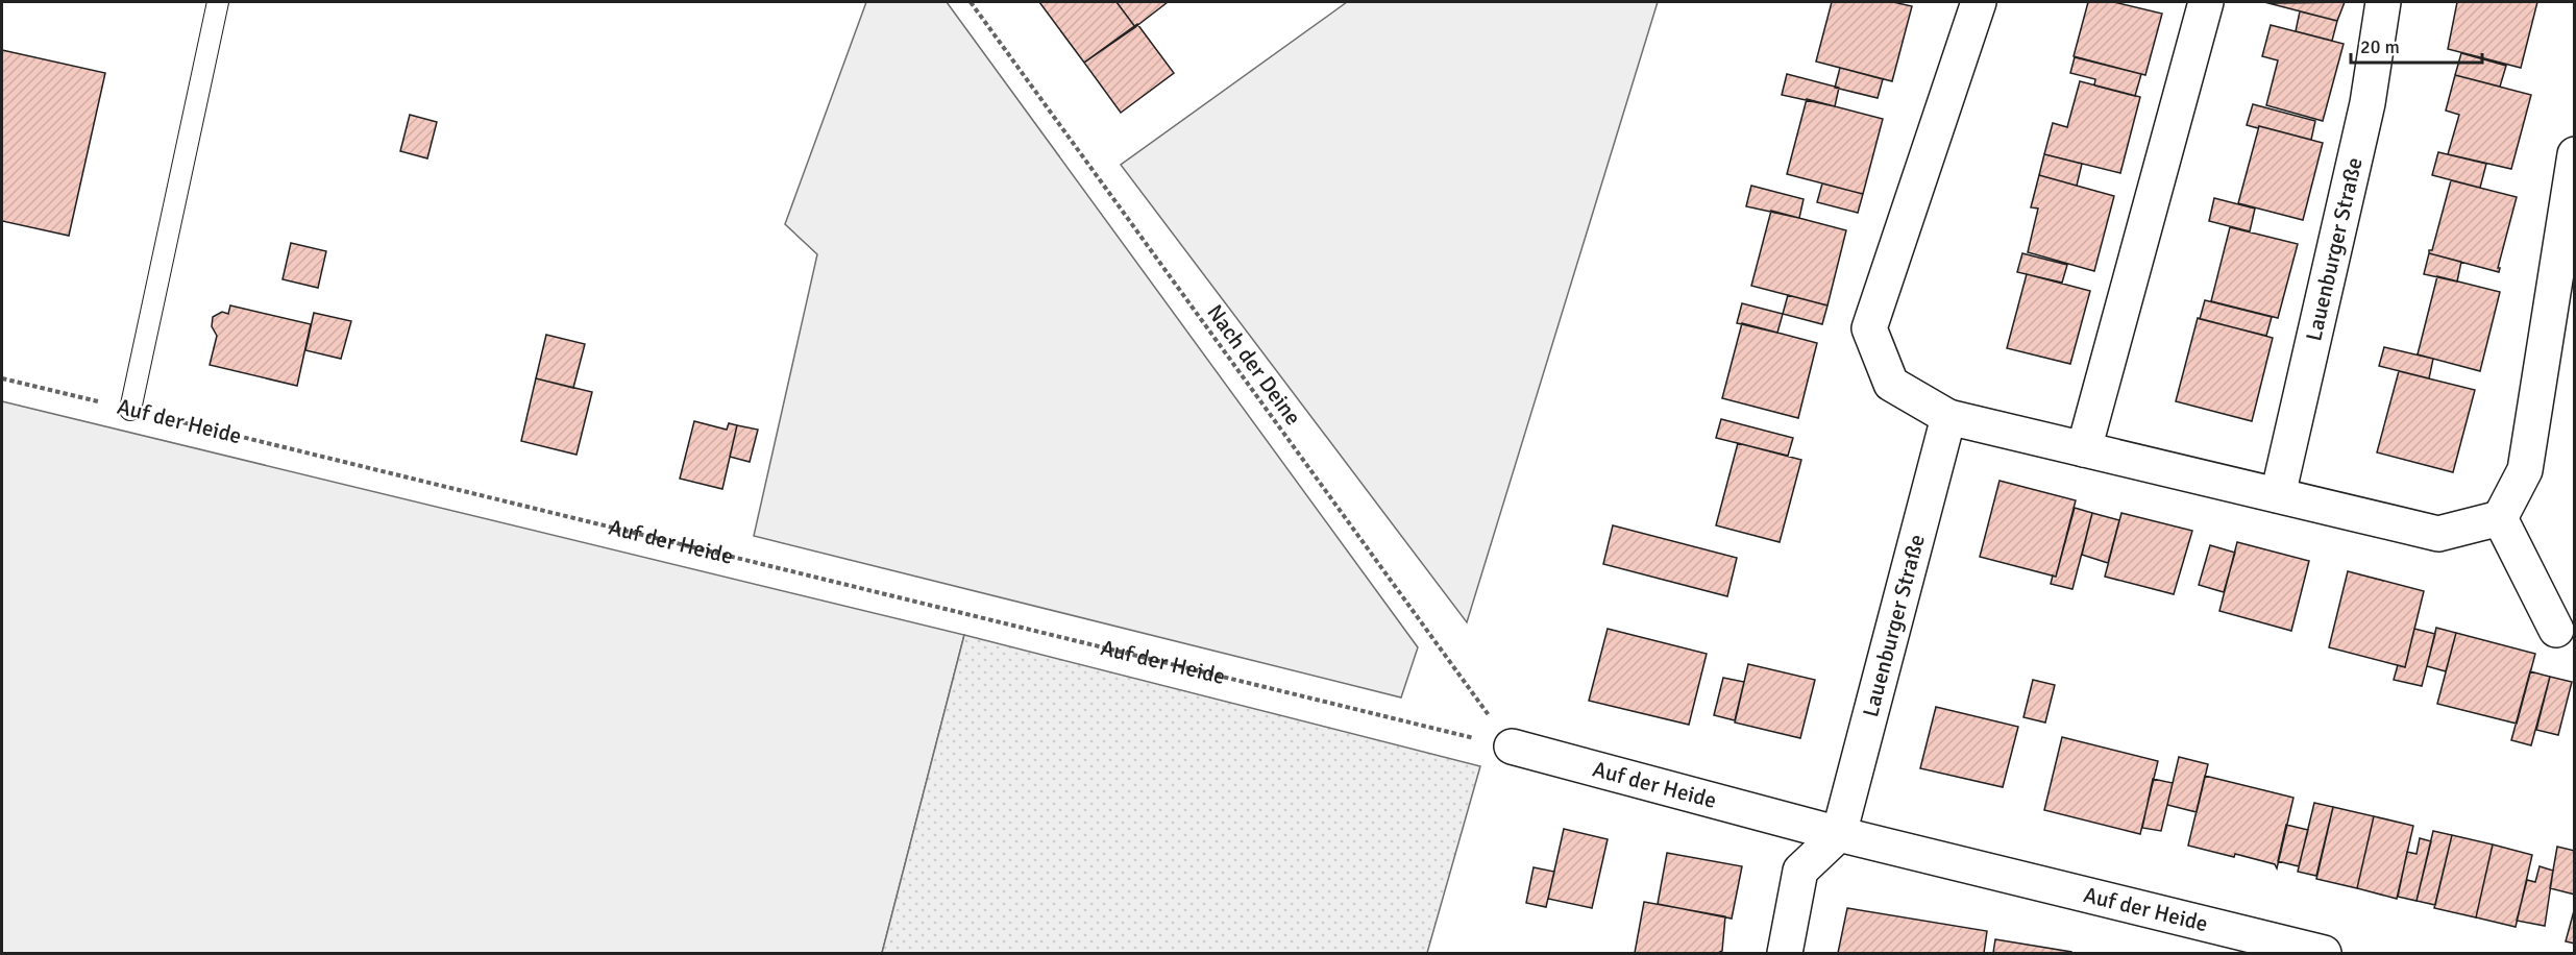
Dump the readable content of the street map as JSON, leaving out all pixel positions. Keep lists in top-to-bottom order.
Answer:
{
  "streets": {
    "street": ["Lauenburger Straße", "Auf der Heide"],
    "path": ["Nach der Deine"]
  },
  "crossings": [
    ["Lauenburger Straße", "Auf der Heide"],
    ["Nach der Deine", "Auf der Heide"]
  ],
  "scale_bar": "20 m"
}
